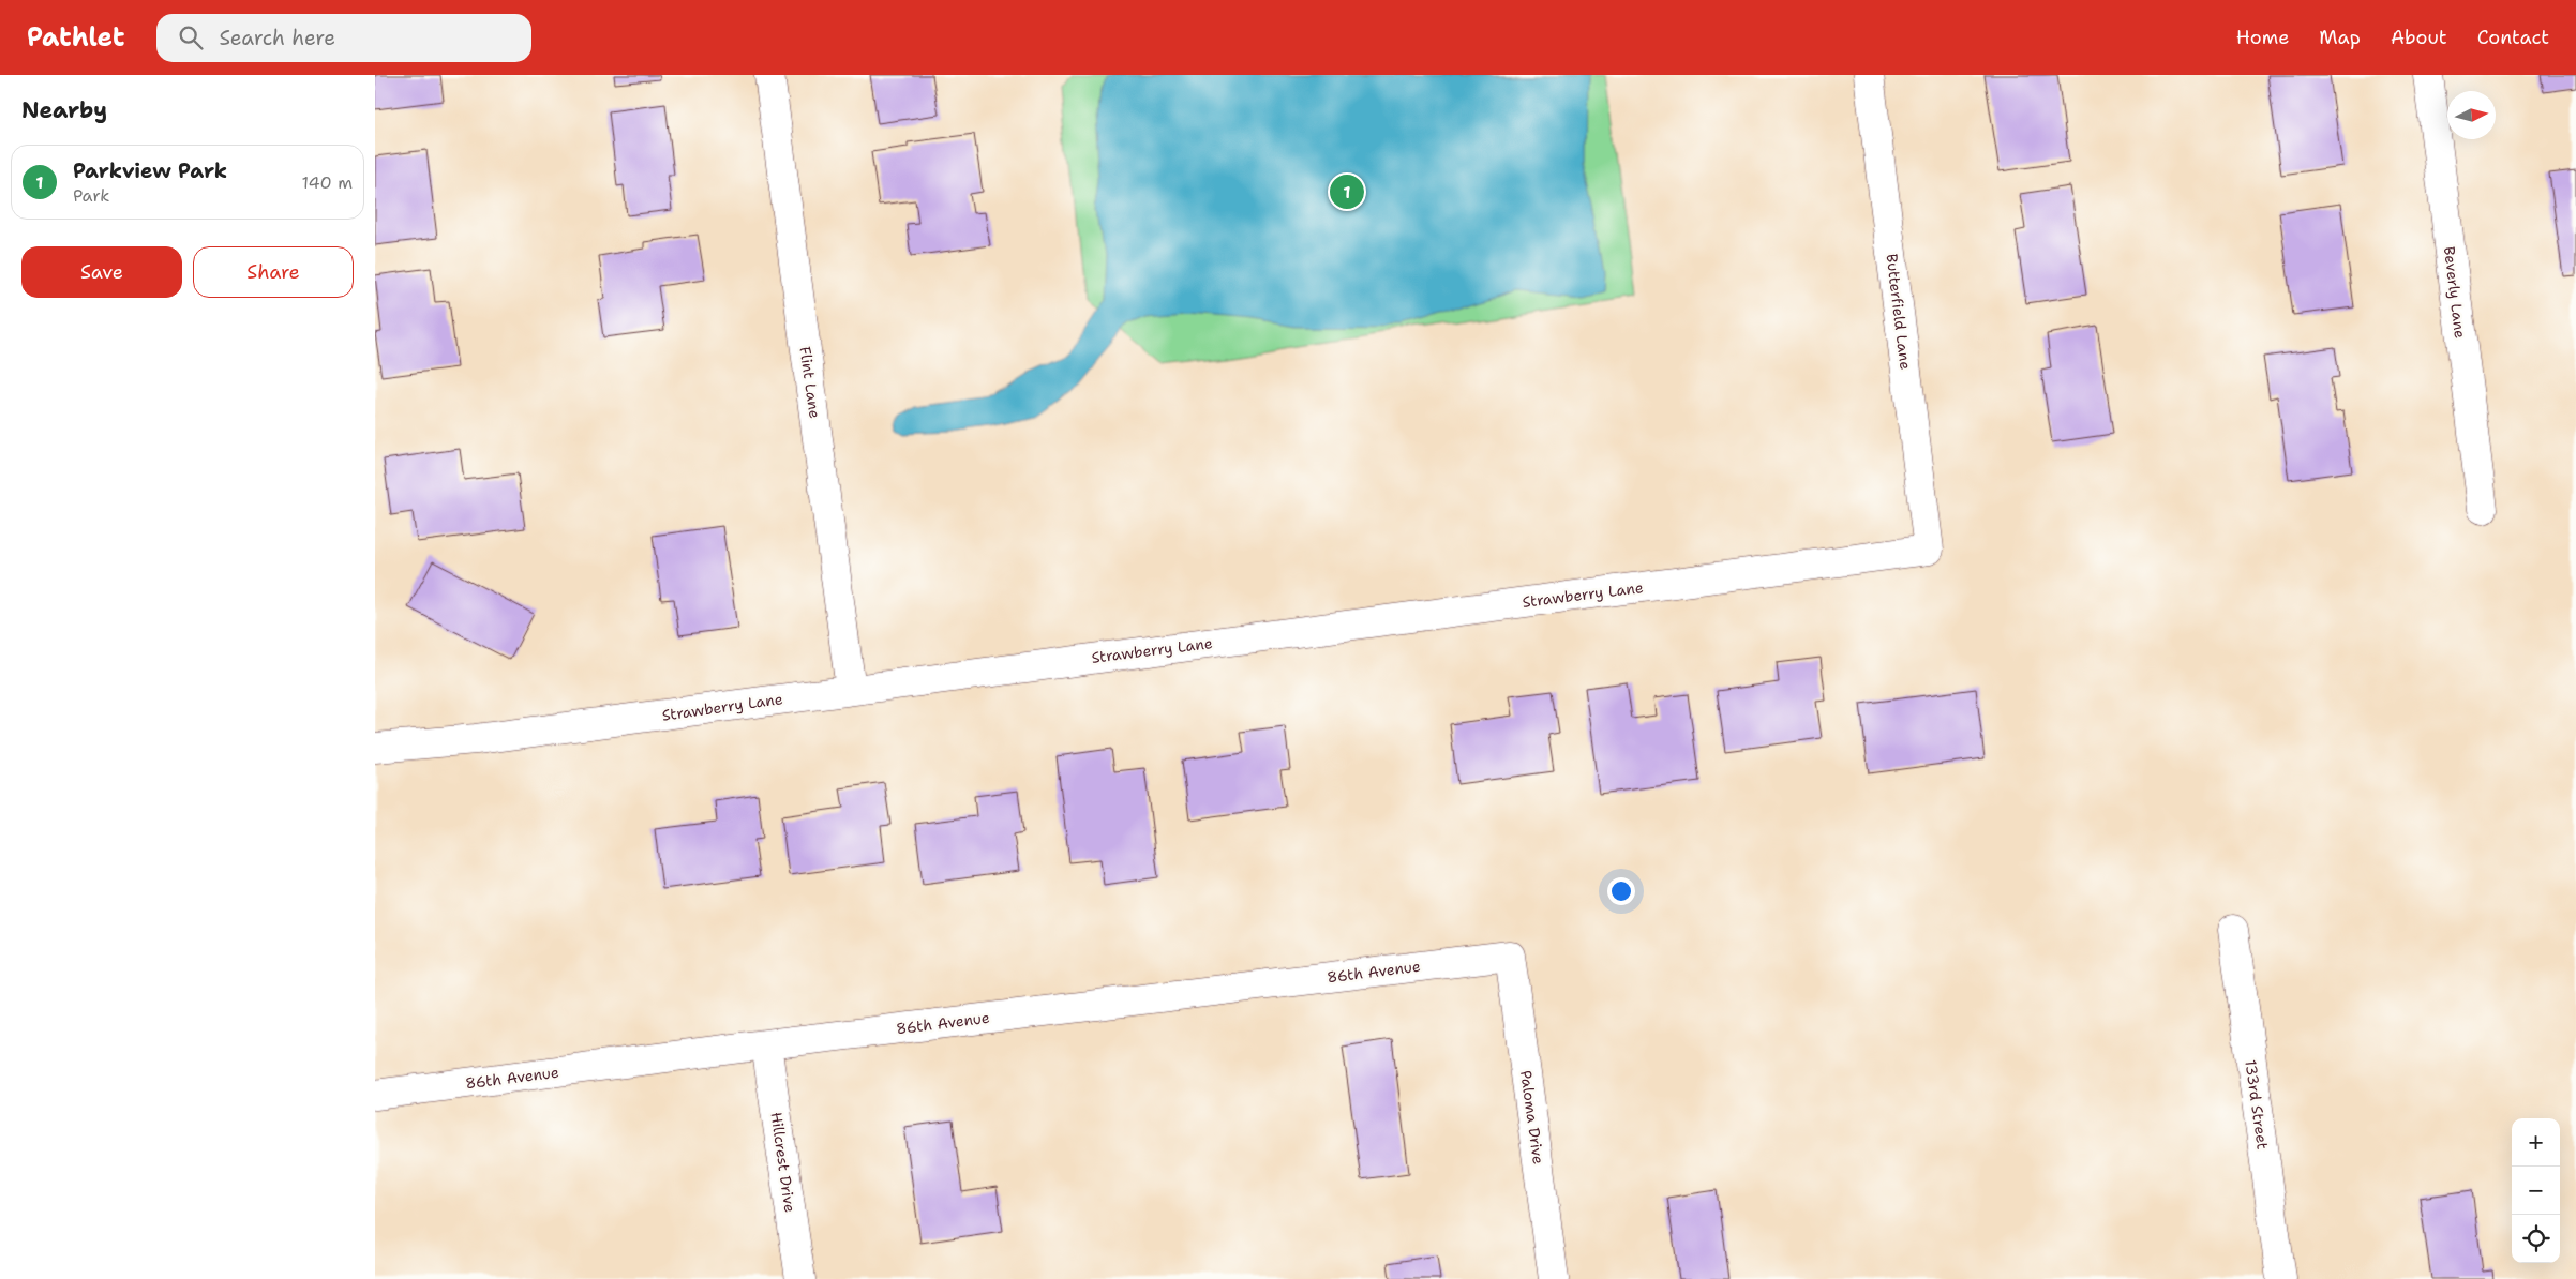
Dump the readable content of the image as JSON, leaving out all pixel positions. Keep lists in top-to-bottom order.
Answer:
{
  "streets": {
    "street": [
      "Beverly Lane",
      "Butterfield Lane",
      "Flint Lane",
      "Strawberry Lane",
      "86th Avenue",
      "133rd Street",
      "Paloma Drive",
      "Hillcrest Drive"
    ]
  },
  "crossings": [
    ["Butterfield Lane", "Strawberry Lane"],
    ["Flint Lane", "Strawberry Lane"],
    ["86th Avenue", "Paloma Drive"],
    ["86th Avenue", "Hillcrest Drive"]
  ],
  "north": "right",
  "page": {
    "header": "Pathlet",
    "search": "Search here",
    "nav": [
      "Home",
      "Map",
      "About",
      "Contact"
    ],
    "heading": "Nearby",
    "list": [
      {
        "mark": "1",
        "name": "Parkview Park",
        "note": "Park",
        "value": "140 m"
      }
    ],
    "pins": "1",
    "buttons": ["Save", "Share"],
    "map_buttons": ["+", "−"]
  }
}
